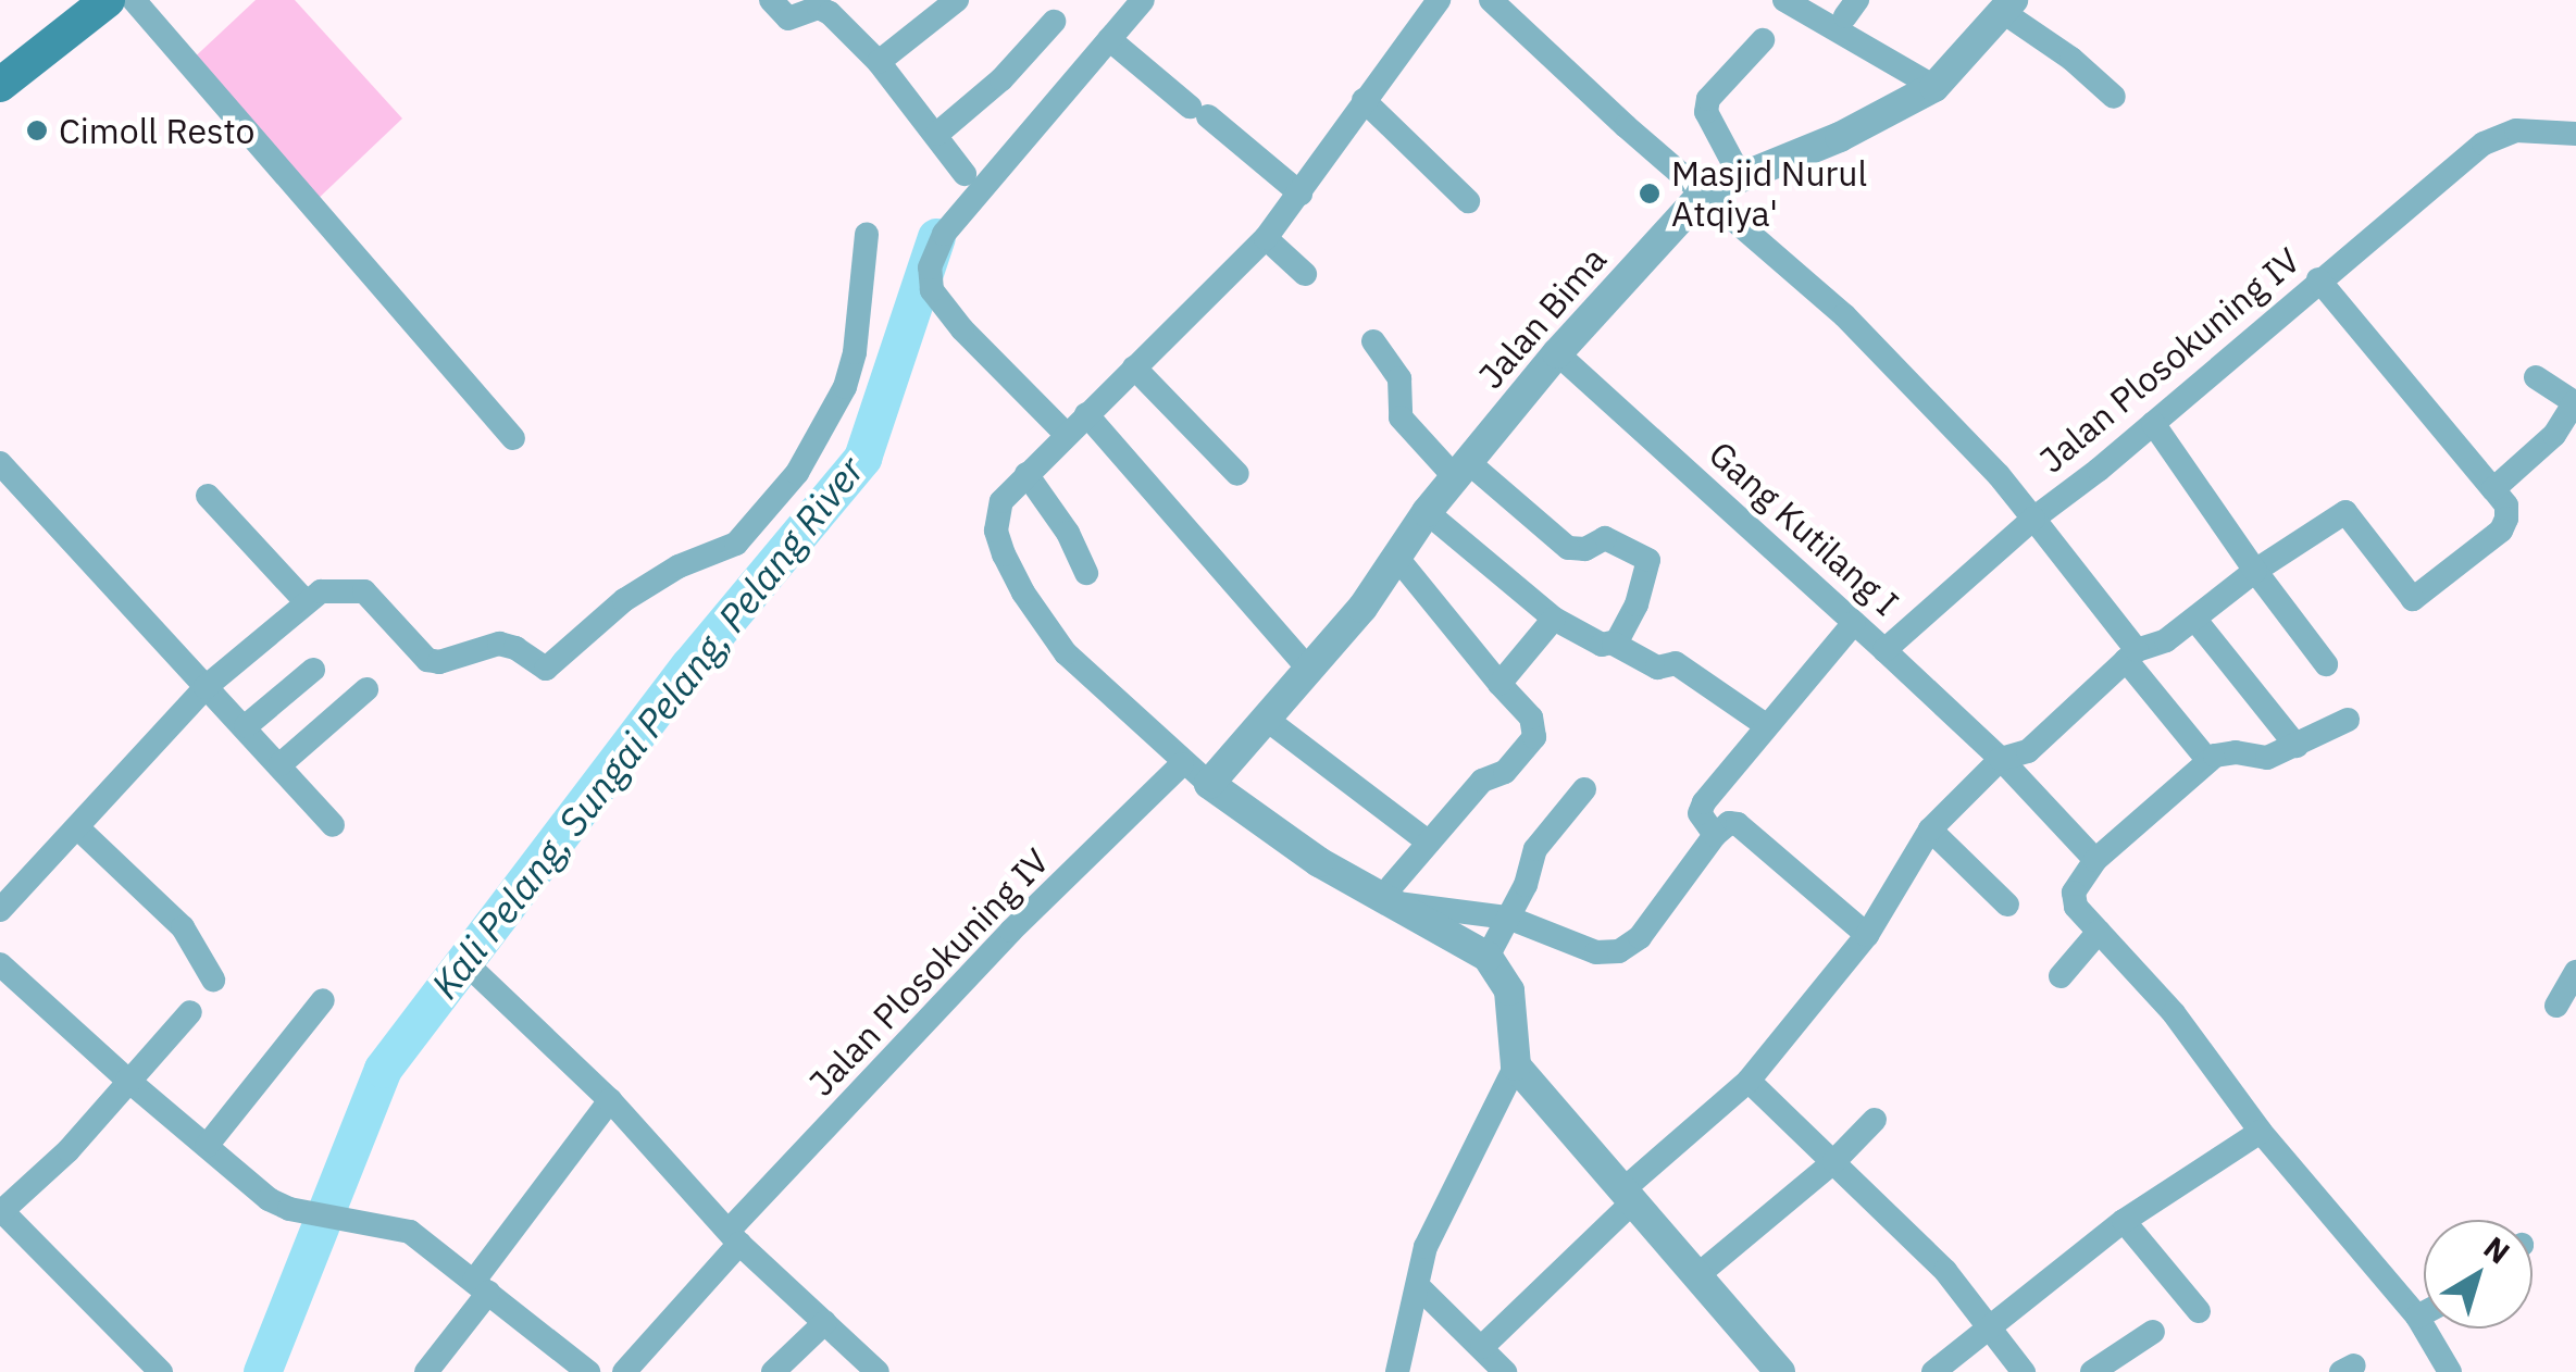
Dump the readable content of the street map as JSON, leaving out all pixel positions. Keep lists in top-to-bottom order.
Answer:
{
  "streets": {
    "street": ["Jalan Bima", "Jalan Plosokuning IV", "Gang Kutilang I"]
  },
  "crossings": [
    ["Jalan Bima", "Jalan Plosokuning IV"],
    ["Jalan Bima", "Gang Kutilang I"]
  ],
  "water": ["Kali Pelang, Sungai Pelang, Pelang River"],
  "places": ["Cimoll Resto", "Masjid Nurul Atqiya'"],
  "north": "top right"
}
